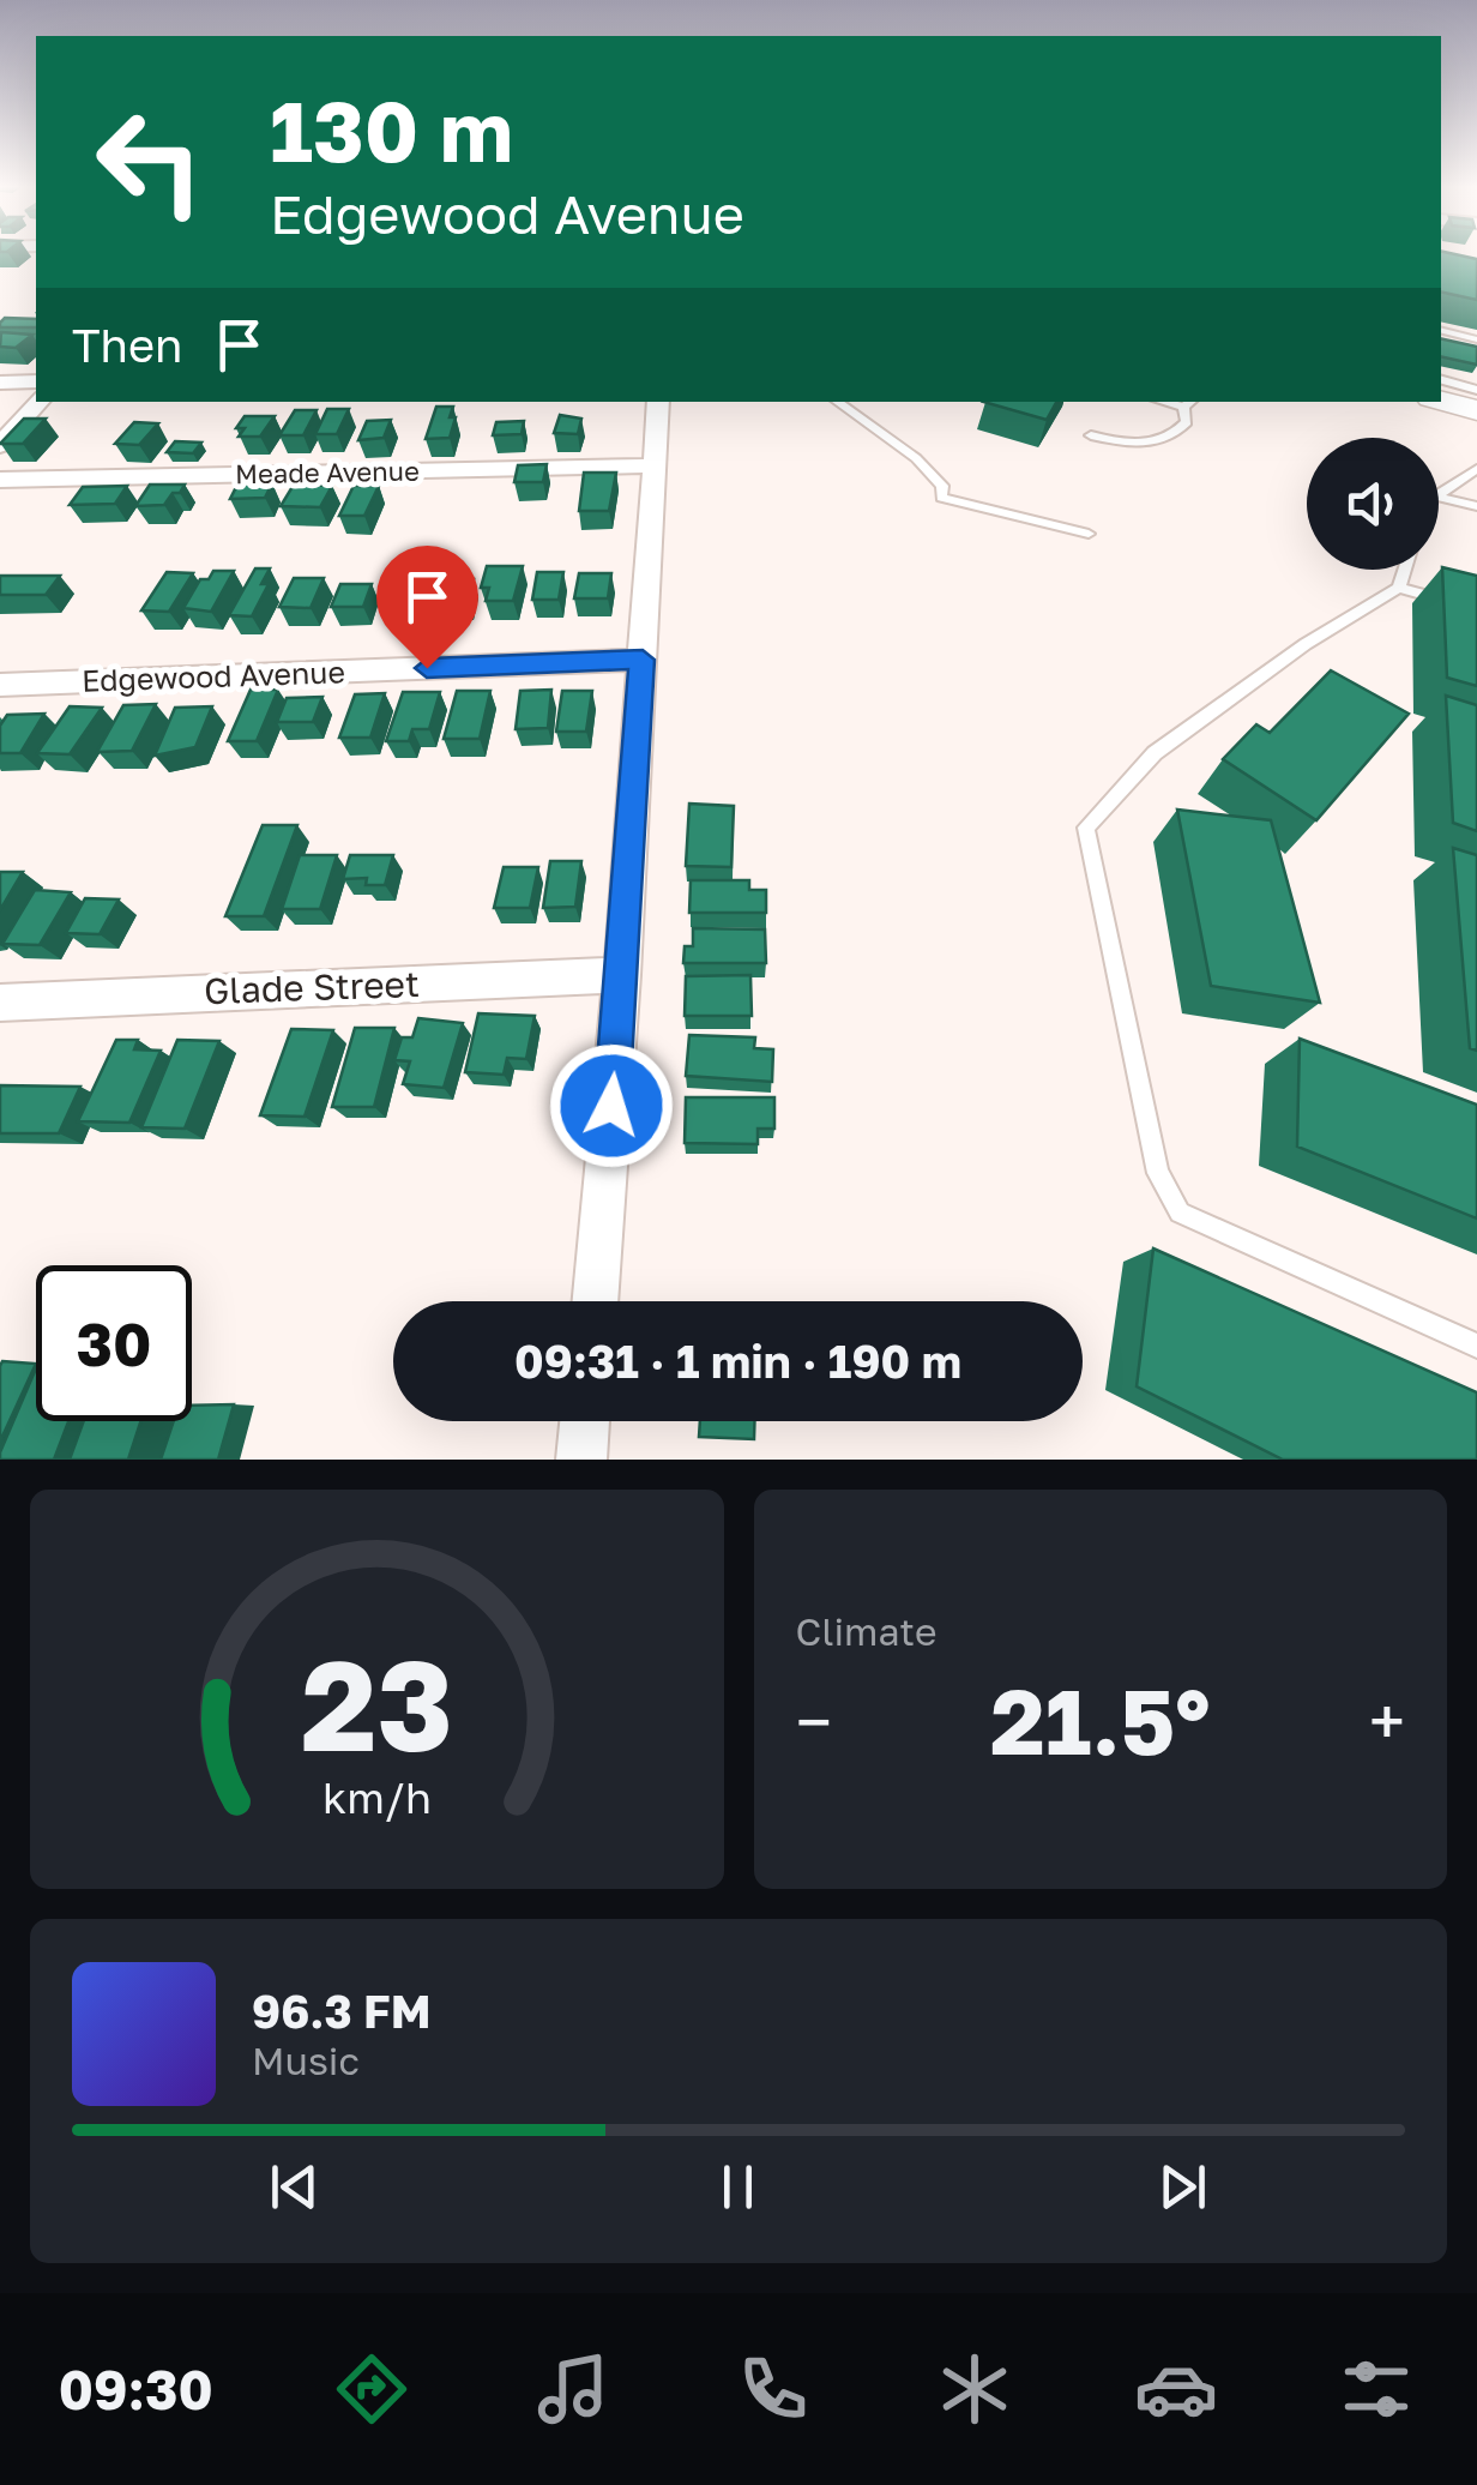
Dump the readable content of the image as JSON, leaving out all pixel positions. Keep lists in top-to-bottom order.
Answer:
{
  "streets": {
    "street": ["Meade Avenue", "Edgewood Avenue", "Glade Street"]
  },
  "page": {
    "turn": ["130 m", "Edgewood Avenue"],
    "then": "Then",
    "limit": "30",
    "trip": "09:31 · 1 min · 190 m",
    "tile": "Climate",
    "heat": ["−", "21.5°", "+"],
    "song": ["96.3 FM", "Music"],
    "tabs": "09:30",
    "gauge": ["23", "km/h"]
  }
}
